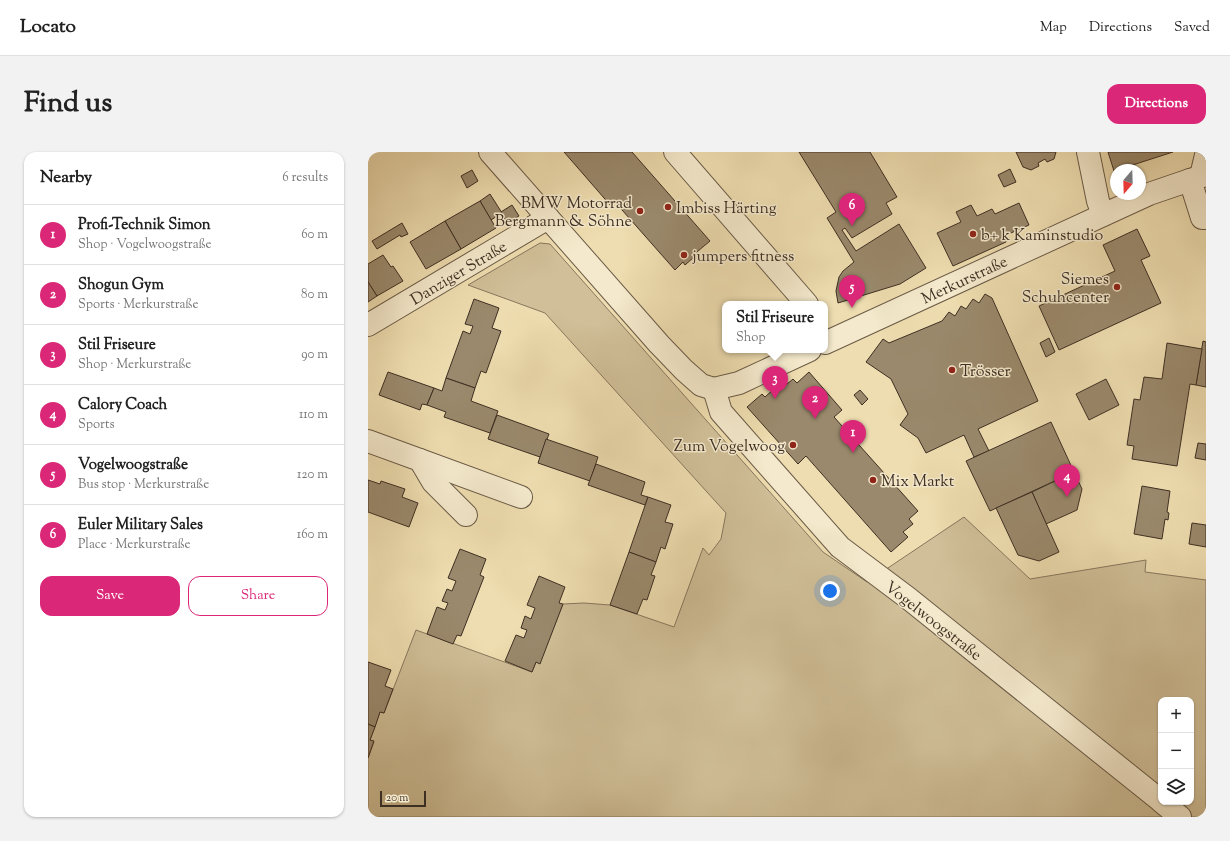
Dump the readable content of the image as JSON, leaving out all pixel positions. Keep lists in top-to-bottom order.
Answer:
{
  "streets": {
    "street": ["Danziger Straße", "Merkurstraße", "Vogelwoogstraße"]
  },
  "places": [
    "Imbiss Härting",
    "BMW Motorrad Bergmann & Söhne",
    "b+ k Kaminstudio",
    "jumpers fitness",
    "Siemes Schuhcenter",
    "Trösser",
    "Zum Vogelwoog",
    "Mix Markt"
  ],
  "scale_bar": "20 m",
  "north": "bottom",
  "page": {
    "header": "Locato",
    "nav": ["Map", "Directions", "Saved"],
    "title": "Find us",
    "buttons": [
      "Directions",
      ["Save", "Share"]
    ],
    "heading": ["Nearby", "6 results"],
    "pins": [
      "6",
      "5",
      "3",
      "2",
      "1",
      "4"
    ],
    "list": [
      {
        "mark": "1",
        "name": "Profi-Technik Simon",
        "note": "Shop · Vogelwoogstraße",
        "value": "60 m"
      },
      {
        "mark": "2",
        "name": "Shogun Gym",
        "note": "Sports · Merkurstraße",
        "value": "80 m"
      },
      {
        "mark": "3",
        "name": "Stil Friseure",
        "note": "Shop · Merkurstraße",
        "value": "90 m"
      },
      {
        "mark": "4",
        "name": "Calory Coach",
        "note": "Sports",
        "value": "110 m"
      },
      {
        "mark": "5",
        "name": "Vogelwoogstraße",
        "note": "Bus stop · Merkurstraße",
        "value": "120 m"
      },
      {
        "mark": "6",
        "name": "Euler Military Sales",
        "note": "Place · Merkurstraße",
        "value": "160 m"
      }
    ],
    "popup": ["Stil Friseure", "Shop"],
    "map_buttons": ["+", "−"],
    "scale": "20 m"
  }
}
